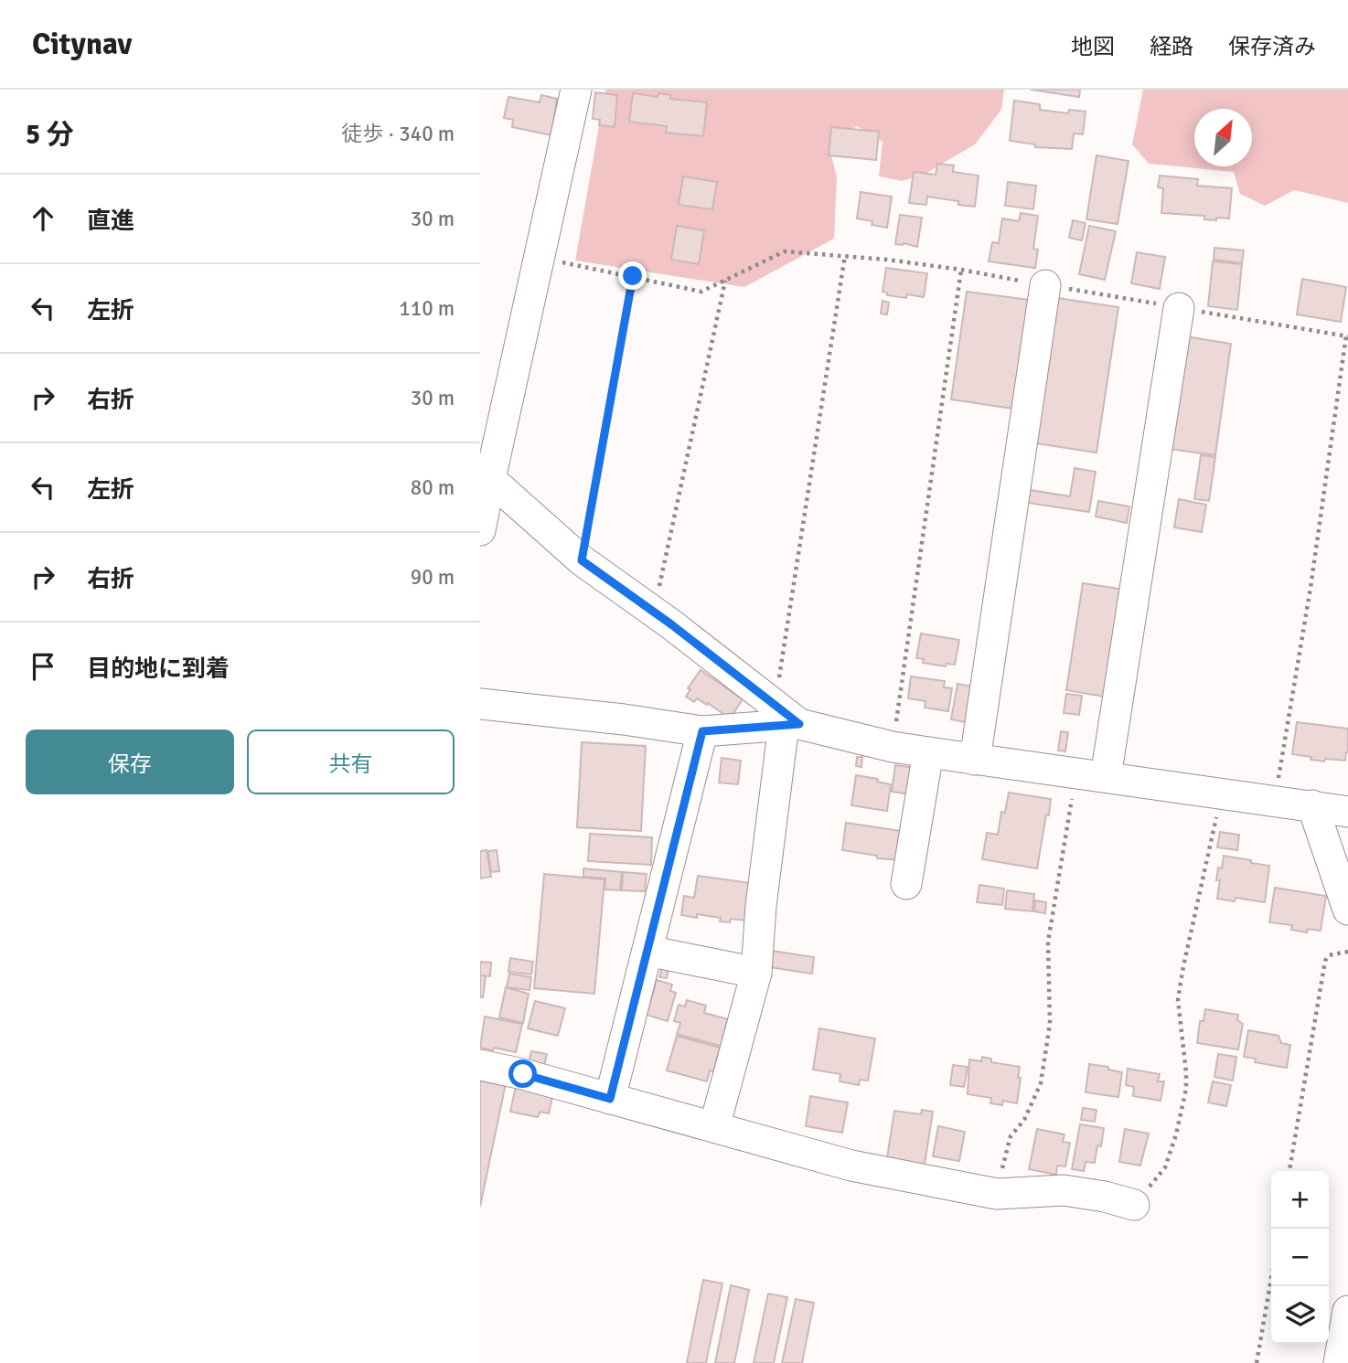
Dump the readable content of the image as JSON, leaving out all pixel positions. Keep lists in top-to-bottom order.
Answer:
{
  "north": "top right",
  "page": {
    "header": "Citynav",
    "nav": ["地図", "経路", "保存済み"],
    "heading": ["5 分", "徒歩 · 340 m"],
    "list": [
      ["直進", "30 m"],
      ["左折", "110 m"],
      ["右折", "30 m"],
      ["左折", "80 m"],
      ["右折", "90 m"],
      "目的地に到着"
    ],
    "buttons": ["保存", "共有"],
    "map_buttons": ["+", "−"]
  }
}
